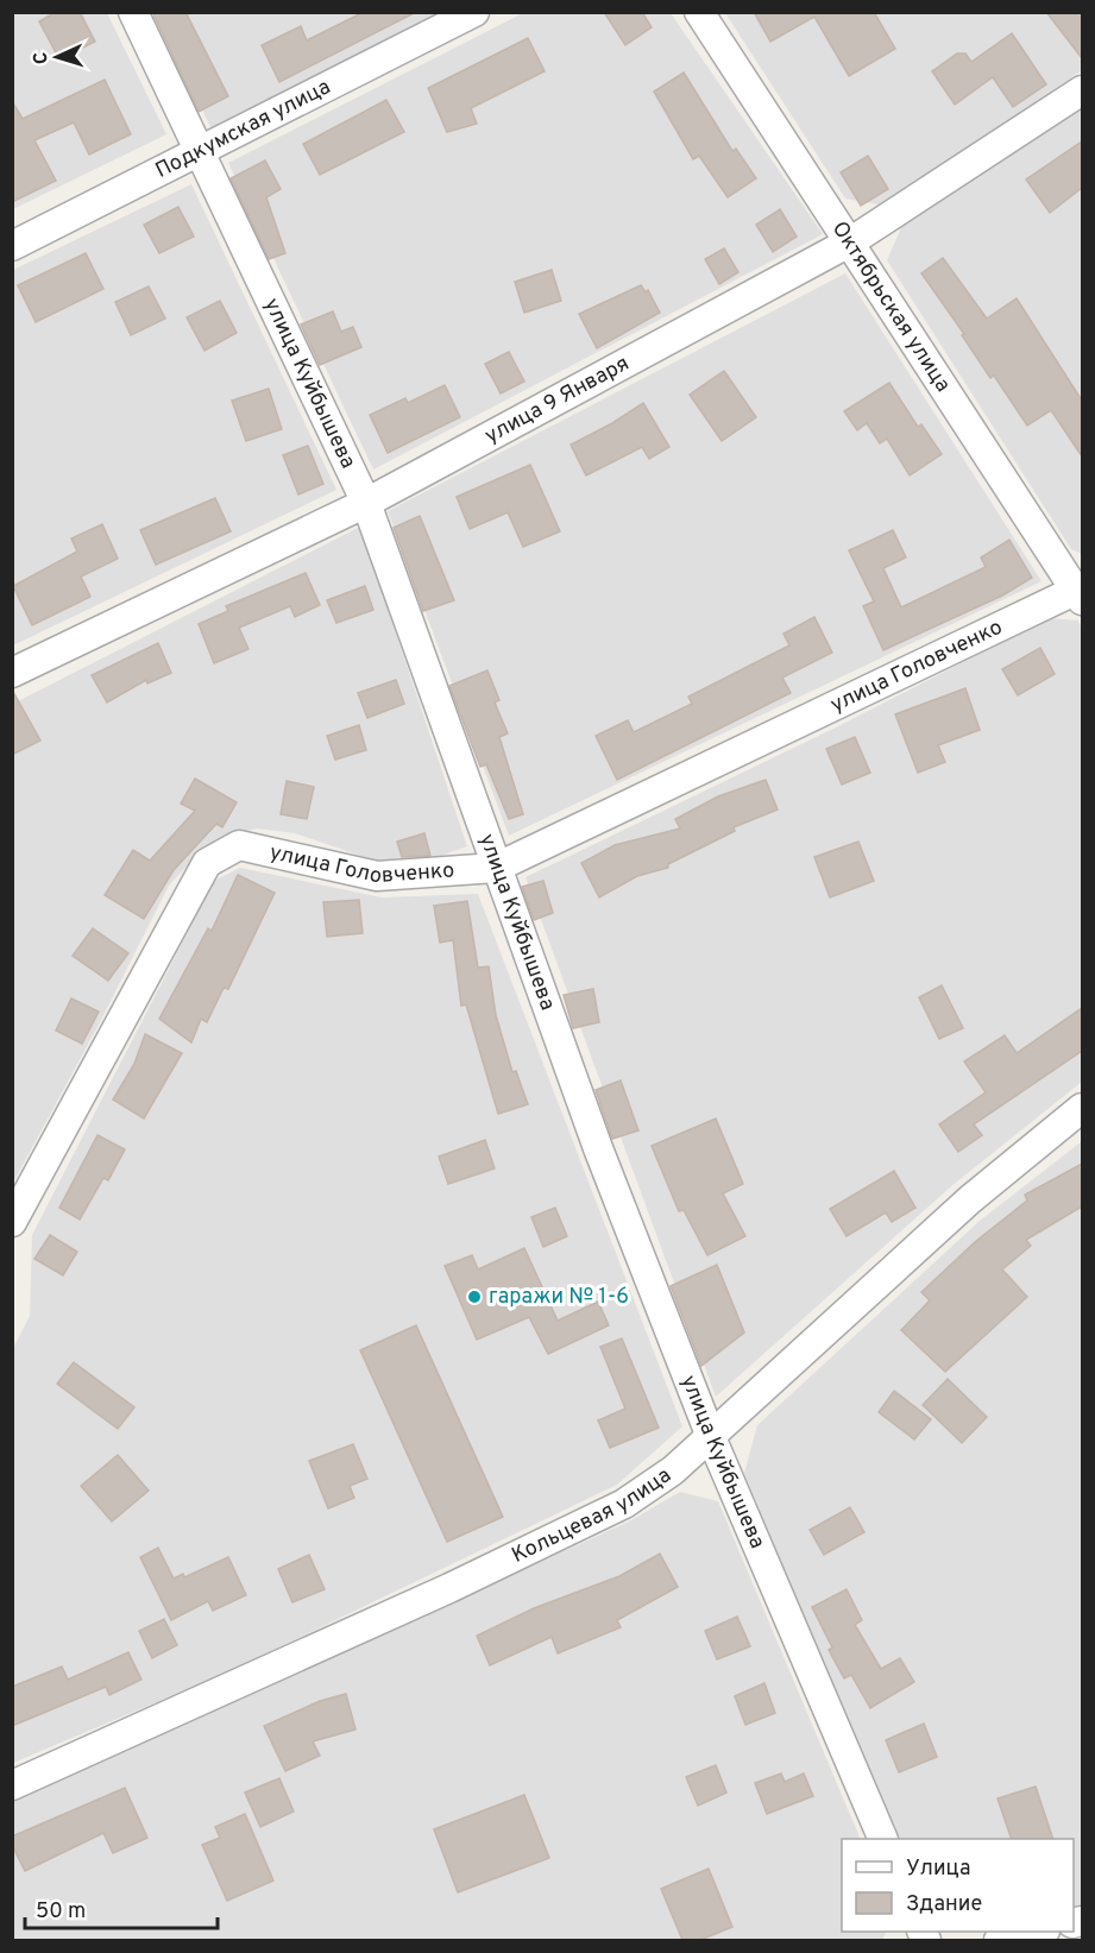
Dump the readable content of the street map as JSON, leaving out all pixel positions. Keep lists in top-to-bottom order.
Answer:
{
  "streets": {
    "street": [
      "Подкумская улица",
      "Октябрьская улица",
      "улица Куйбышева",
      "улица 9 Января",
      "улица Головченко",
      "Кольцевая улица"
    ]
  },
  "crossings": [
    ["Подкумская улица", "улица Куйбышева"],
    ["Октябрьская улица", "улица 9 Января"],
    ["Октябрьская улица", "улица Головченко"],
    ["улица Куйбышева", "улица 9 Января"],
    ["улица Куйбышева", "улица Головченко"],
    ["улица Куйбышева", "Кольцевая улица"]
  ],
  "places": ["гаражи № 1-6"],
  "legend": ["Улица", "Здание"],
  "scale_bar": "50 m",
  "north": "left"
}
